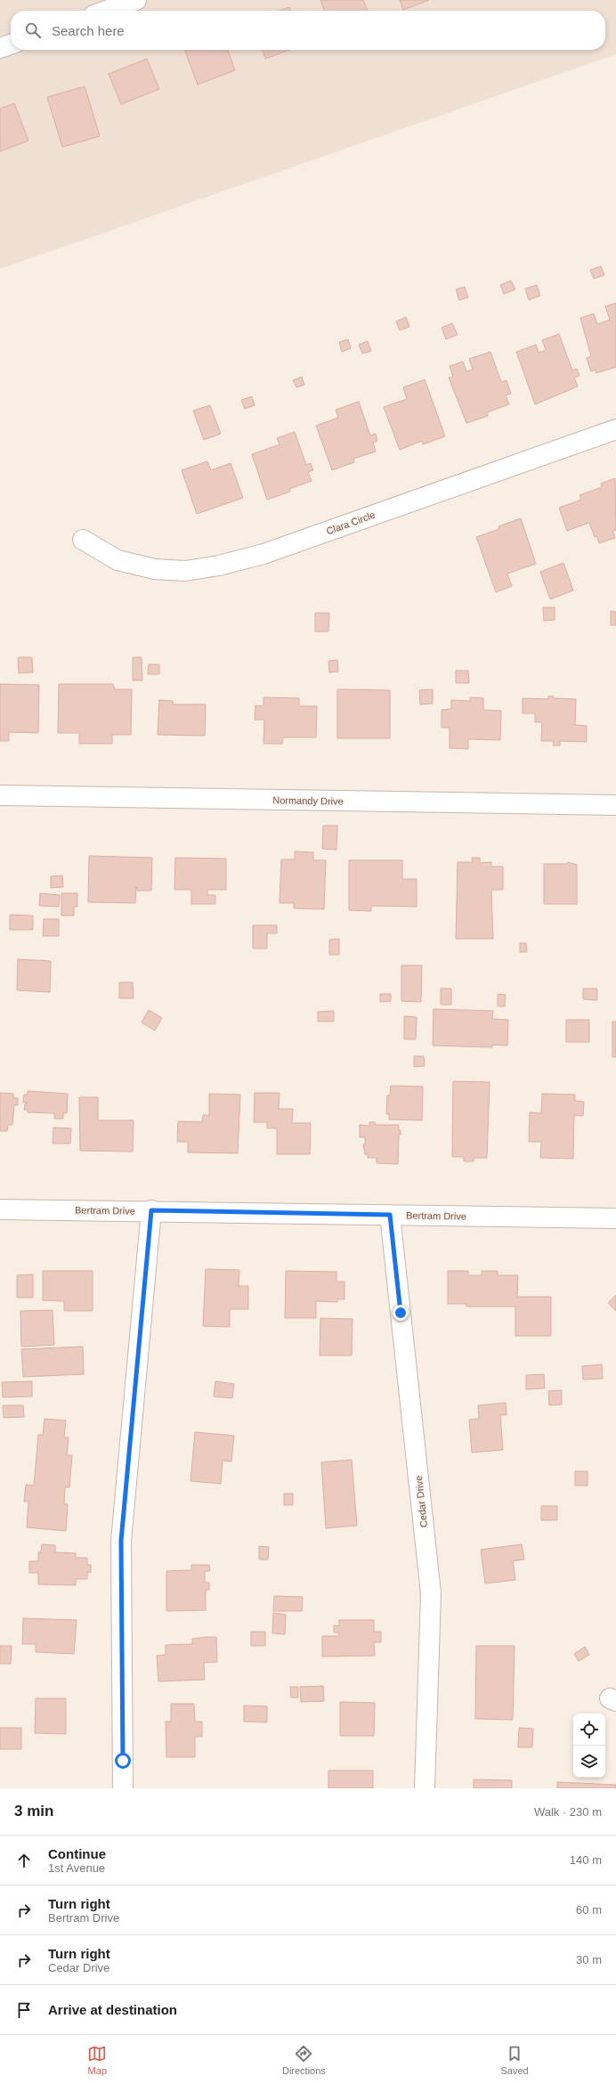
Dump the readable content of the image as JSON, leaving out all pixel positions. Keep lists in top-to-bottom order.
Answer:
{
  "streets": {
    "street": [
      "Clara Circle",
      "Normandy Drive",
      "Bertram Drive",
      "Cedar Drive"
    ]
  },
  "crossings": [
    ["Bertram Drive", "Cedar Drive"]
  ],
  "page": {
    "search": "Search here",
    "heading": ["3 min", "Walk · 230 m"],
    "list": [
      ["Continue", "1st Avenue", "140 m"],
      ["Turn right", "Bertram Drive", "60 m"],
      ["Turn right", "Cedar Drive", "30 m"],
      "Arrive at destination"
    ],
    "nav": ["Map", "Directions", "Saved"]
  }
}
